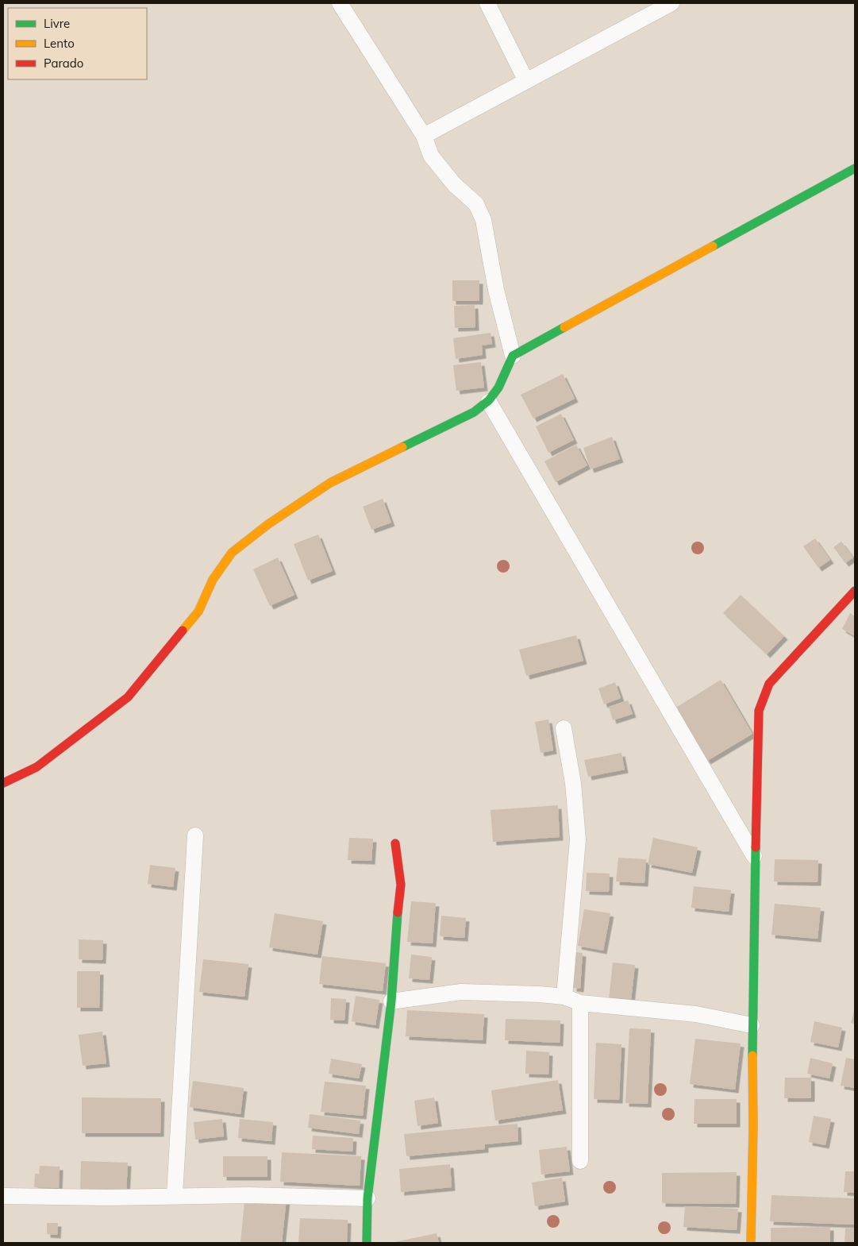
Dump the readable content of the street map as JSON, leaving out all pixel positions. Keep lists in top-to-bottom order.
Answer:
{
  "legend": ["Livre", "Lento", "Parado"]
}
